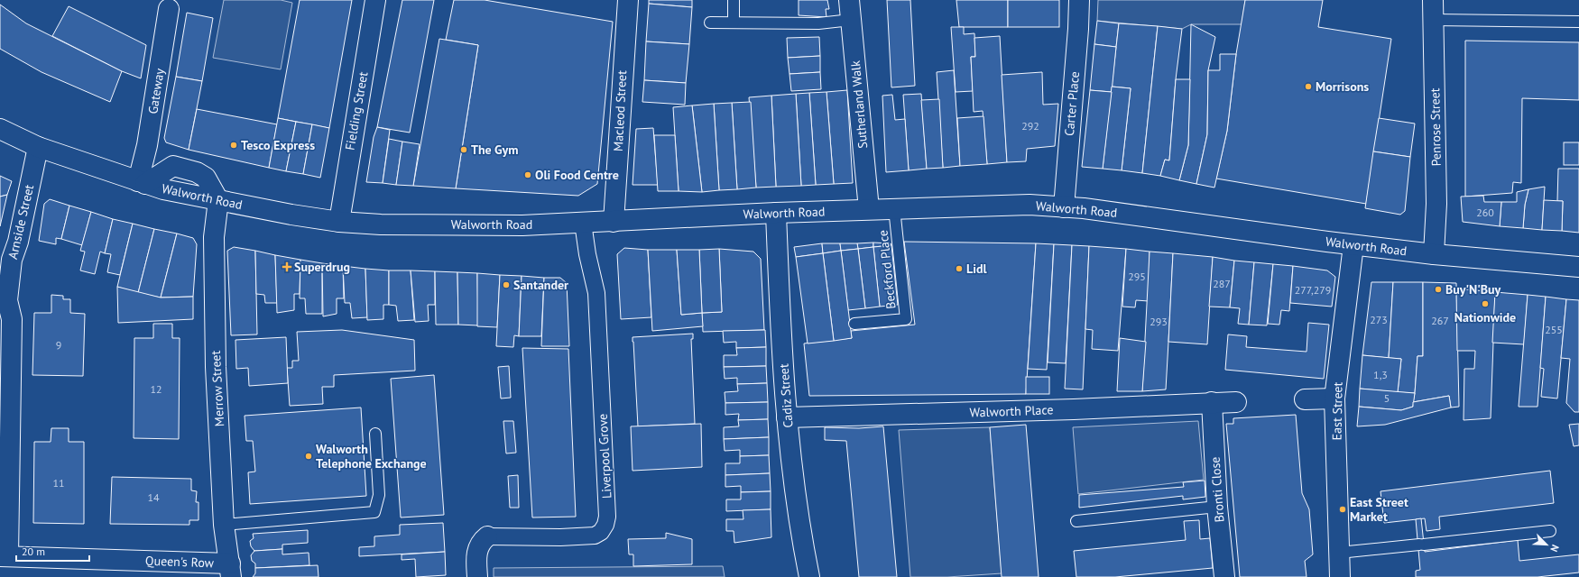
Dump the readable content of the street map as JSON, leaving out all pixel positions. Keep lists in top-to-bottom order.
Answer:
{
  "streets": {
    "street": [
      "Gateway",
      "Carter Place",
      "Sutherland Walk",
      "Fielding Street",
      "Macleod Street",
      "Penrose Street",
      "Walworth Road",
      "Arnside Street",
      "Merrow Street",
      "Cadiz Street",
      "Walworth Place",
      "East Street",
      "Liverpool Grove",
      "Bronti Close",
      "Queen's Row"
    ],
    "lane": ["Beckford Place"]
  },
  "crossings": [
    ["Gateway", "Walworth Road"],
    ["Carter Place", "Walworth Road"],
    ["Sutherland Walk", "Walworth Road"],
    ["Fielding Street", "Walworth Road"],
    ["Macleod Street", "Walworth Road"],
    ["Penrose Street", "Walworth Road"],
    ["Walworth Road", "Arnside Street"],
    ["Walworth Road", "Beckford Place"],
    ["Walworth Road", "Merrow Street"],
    ["Walworth Road", "Cadiz Street"],
    ["Walworth Road", "East Street"],
    ["Walworth Road", "Liverpool Grove"],
    ["Arnside Street", "Queen's Row"],
    ["Merrow Street", "Queen's Row"],
    ["Cadiz Street", "Walworth Place"],
    ["Walworth Place", "Bronti Close"]
  ],
  "places": {
    "other": [
      "Morrisons",
      "Tesco Express",
      "The Gym",
      "Oli Food Centre",
      "Lidl",
      "Santander",
      "Buy'N'Buy",
      "Nationwide",
      "Walworth Telephone Exchange",
      "East Street Market"
    ],
    "health": ["Superdrug"]
  },
  "house_numbers": [
    "292",
    "260",
    "295",
    "287",
    "277,279",
    "273",
    "267",
    "293",
    "255",
    "9",
    "1,3",
    "12",
    "5",
    "11",
    "14"
  ],
  "scale_bar": "20 m",
  "north": "bottom right"
}
